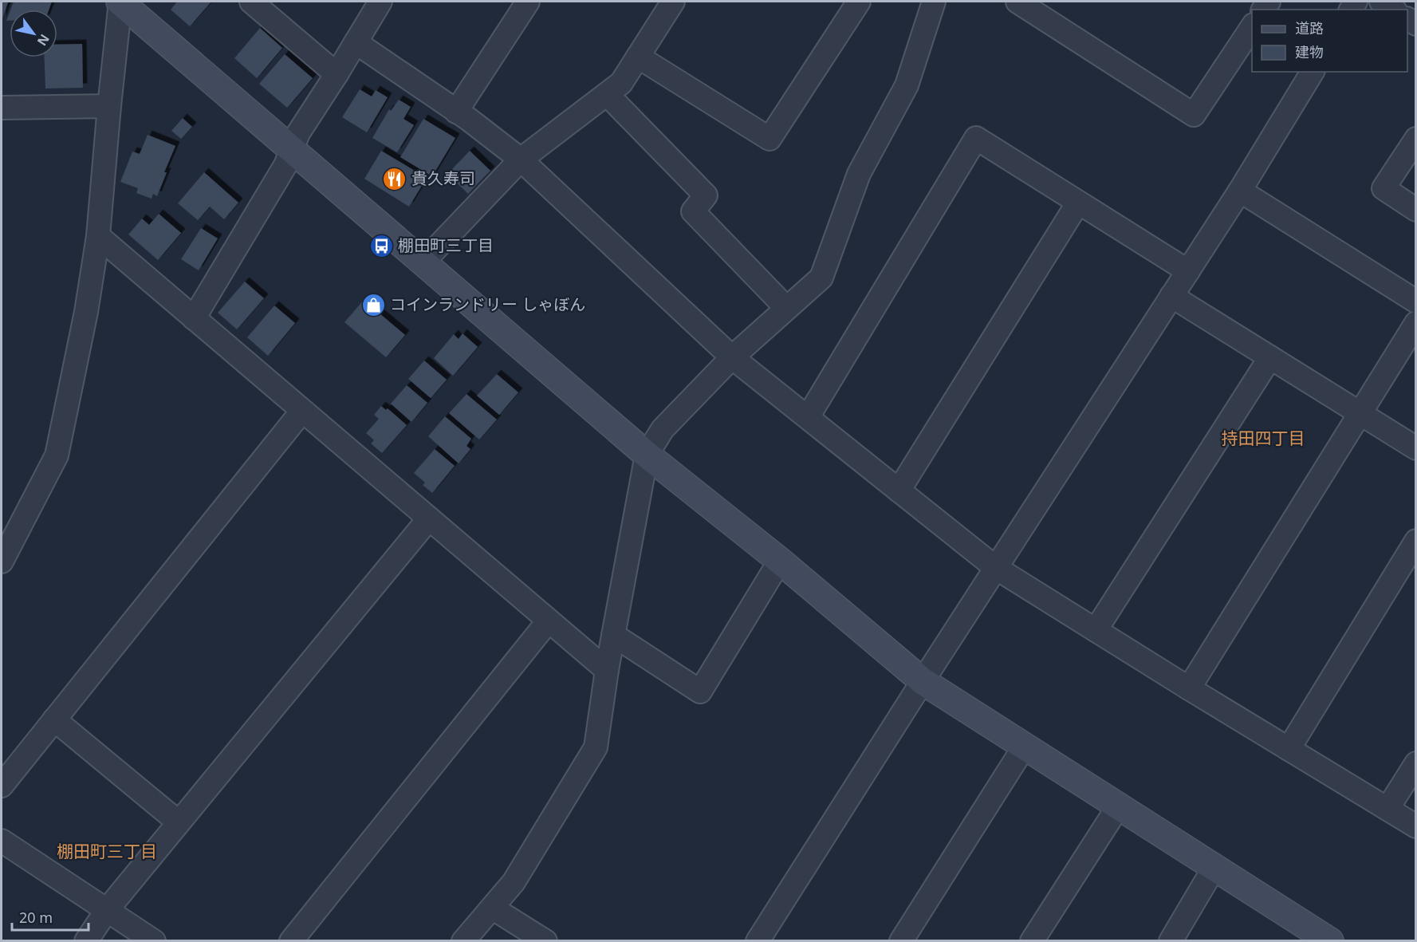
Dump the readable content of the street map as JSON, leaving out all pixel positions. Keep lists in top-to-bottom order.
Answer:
{
  "districts": ["持田四丁目", "棚田町三丁目"],
  "places": {
    "restaurant": ["貴久寿司"],
    "bus stop": ["棚田町三丁目"],
    "shop": ["コインランドリー しゃぼん"]
  },
  "legend": ["道路", "建物"],
  "scale_bar": "20 m",
  "north": "bottom right"
}
